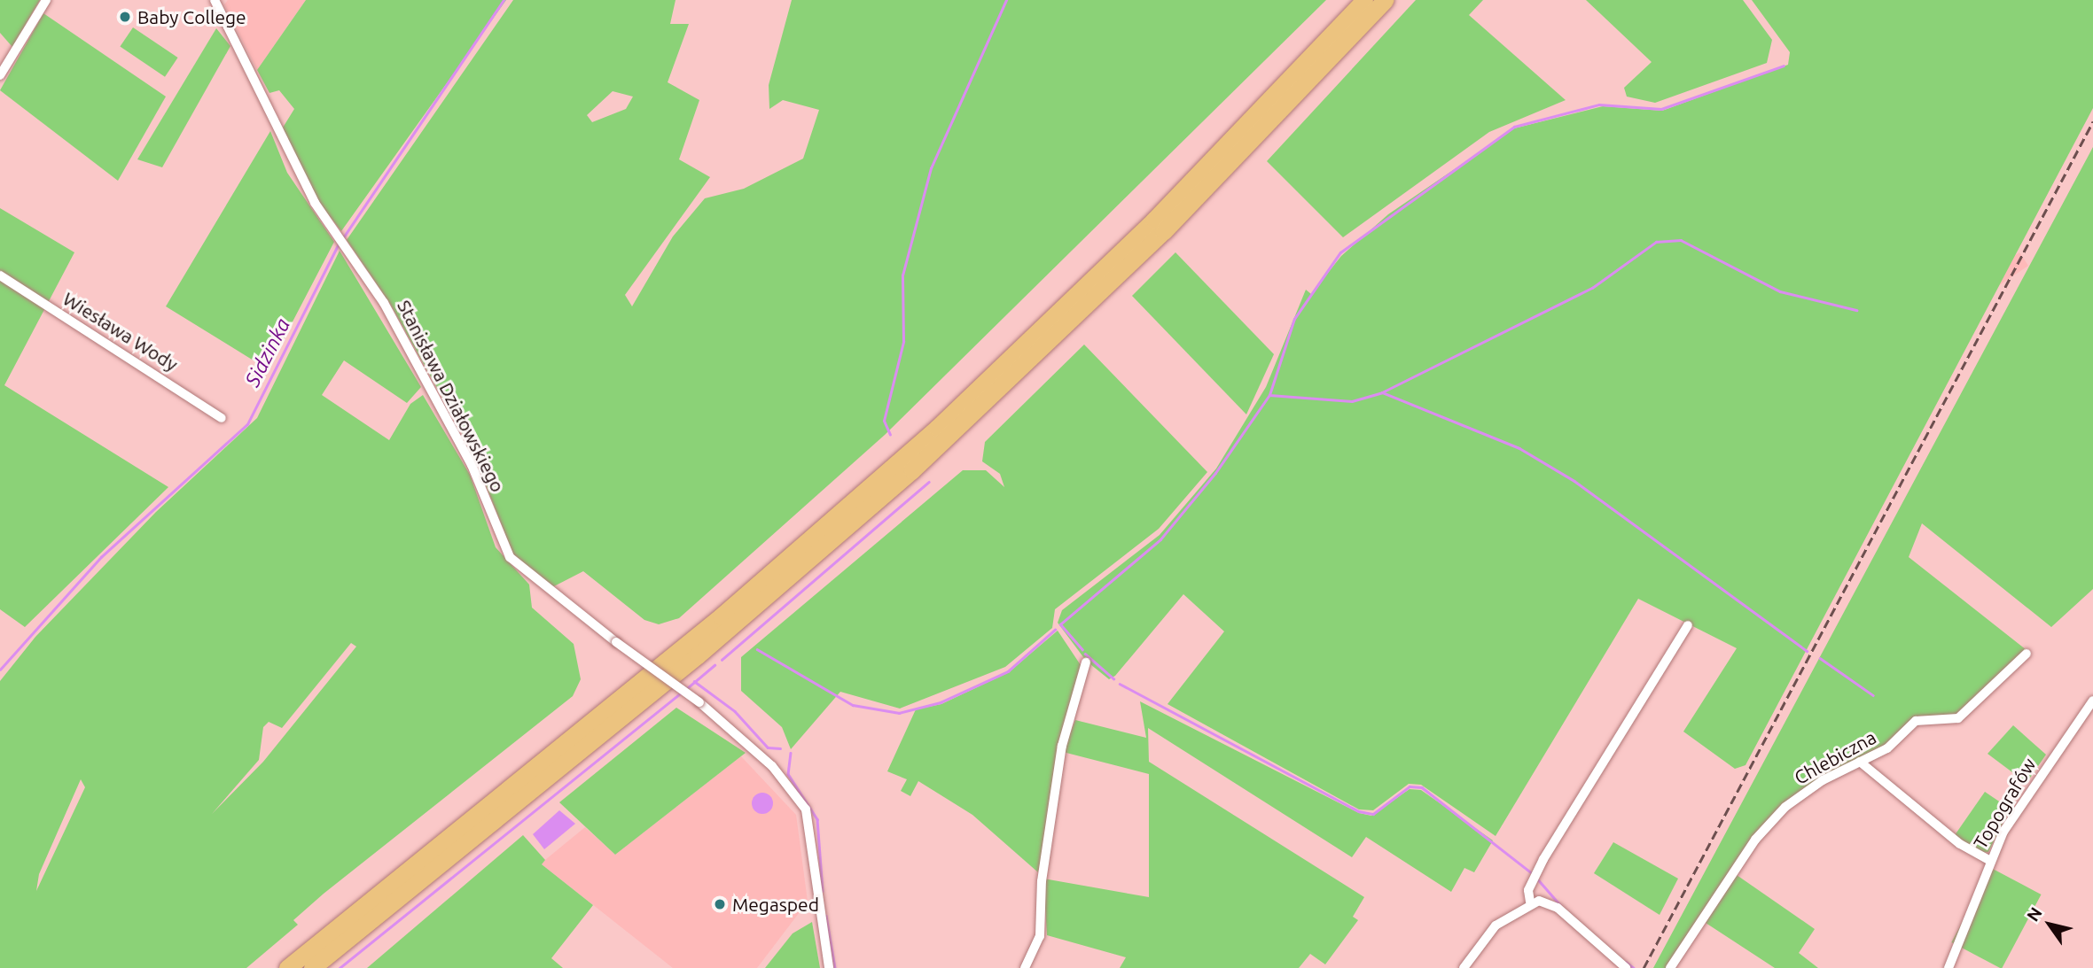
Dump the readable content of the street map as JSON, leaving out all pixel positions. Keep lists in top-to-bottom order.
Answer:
{
  "streets": {
    "street": [
      "Wiesława Wody",
      "Stanisława Działowskiego",
      "Chlebiczna",
      "Topografów"
    ]
  },
  "water": ["Sidzinka"],
  "places": ["Baby College", "Megasped"],
  "north": "top left"
}
